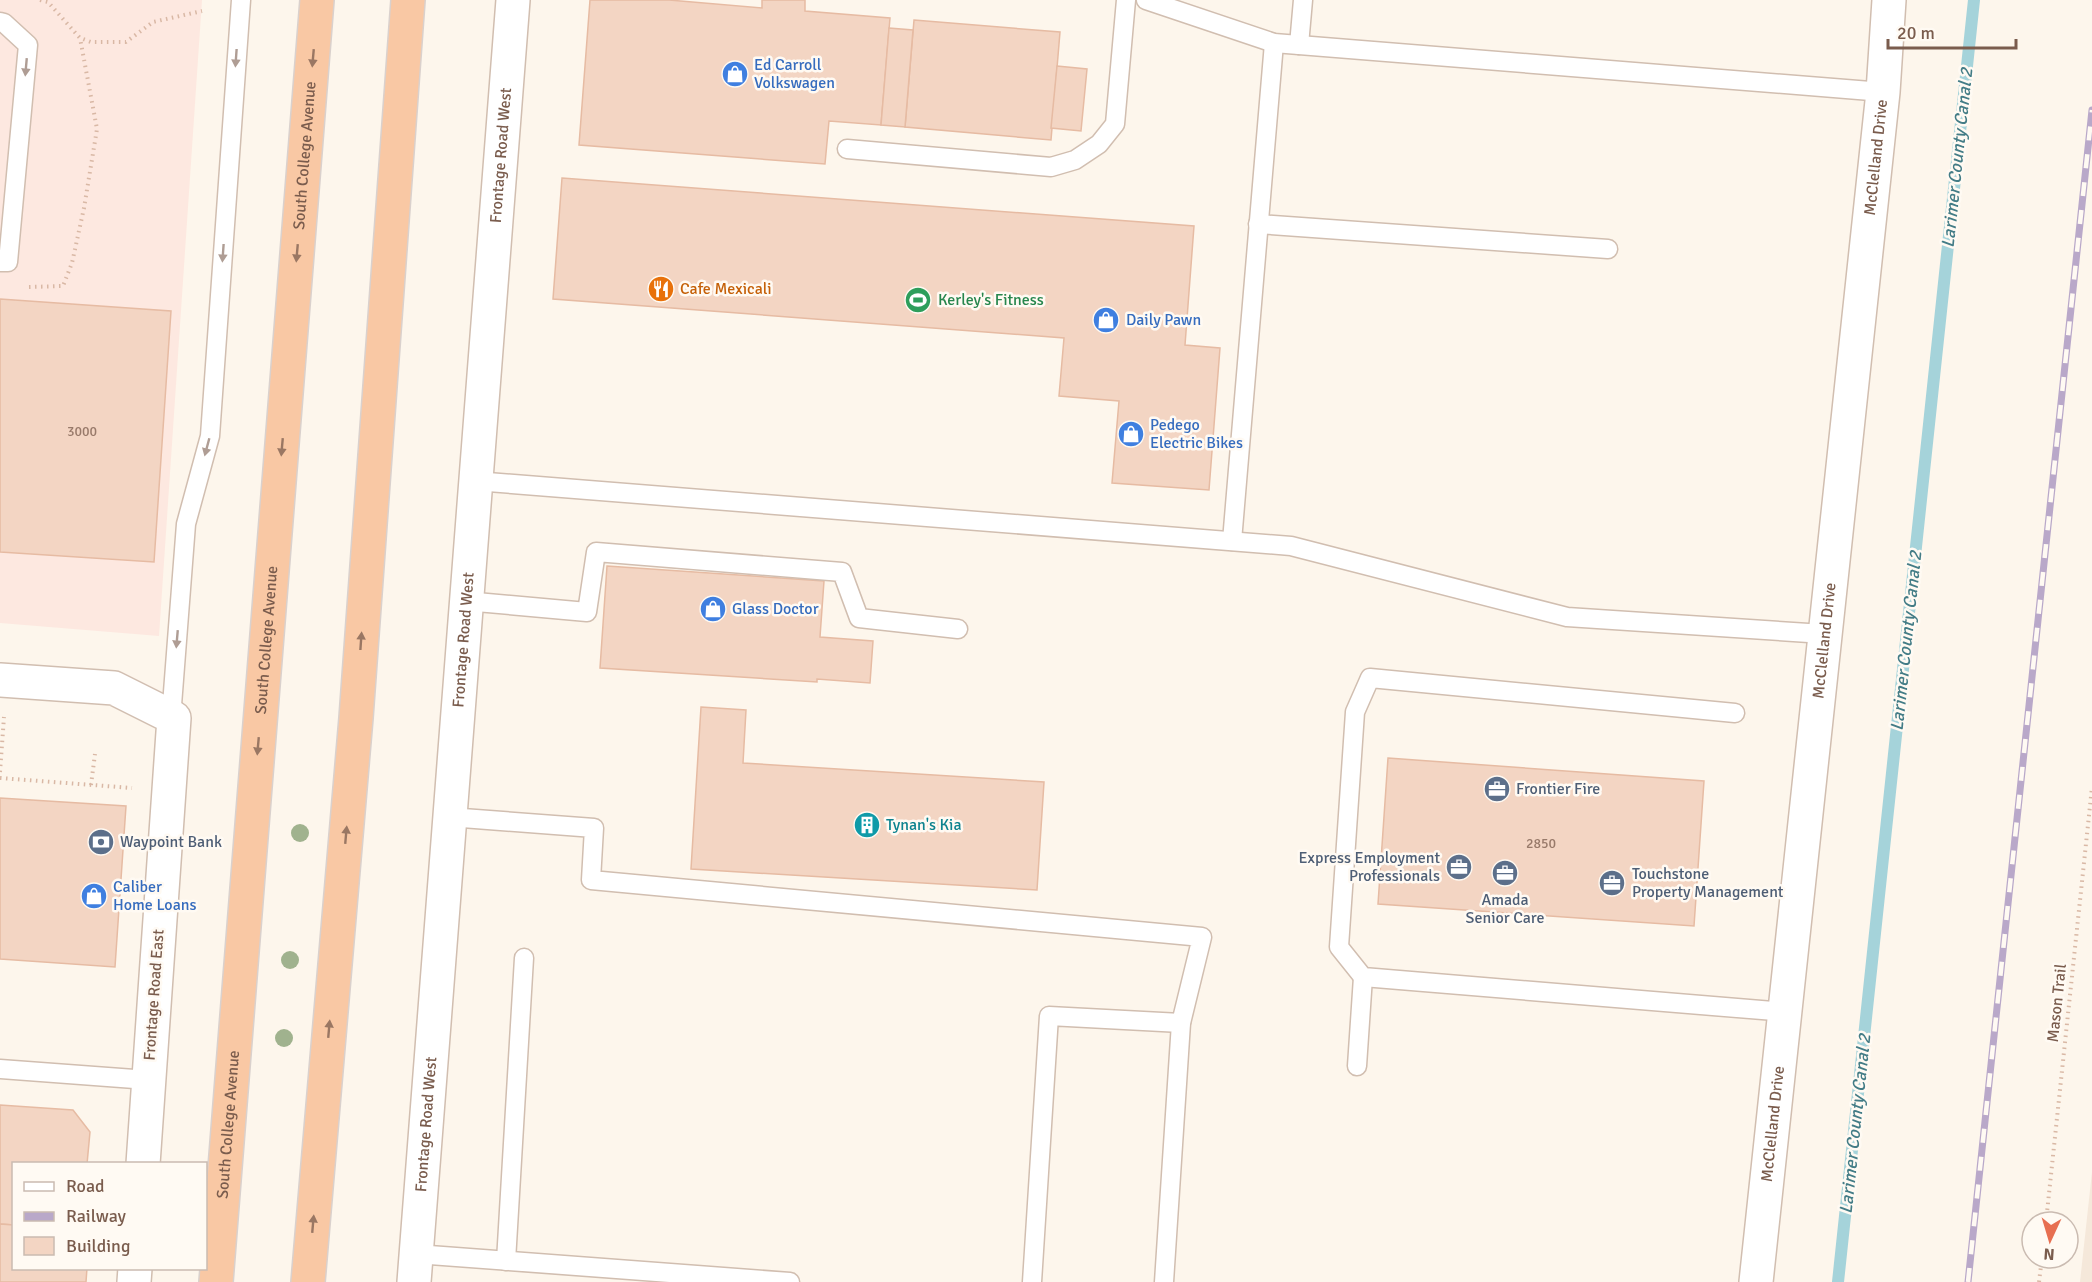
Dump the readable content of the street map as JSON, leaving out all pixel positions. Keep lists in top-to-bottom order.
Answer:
{
  "streets": {
    "highway": ["South College Avenue"],
    "street": ["Frontage Road West", "McClelland Drive", "Frontage Road East"],
    "path": ["Mason Trail"]
  },
  "water": ["Larimer County Canal 2"],
  "places": {
    "shop": [
      "Ed Carroll Volkswagen",
      "Daily Pawn",
      "Pedego Electric Bikes",
      "Glass Doctor",
      "Caliber Home Loans"
    ],
    "restaurant": ["Cafe Mexicali"],
    "sports": ["Kerley's Fitness"],
    "office": [
      "Frontier Fire",
      "Express Employment Professionals",
      "Amada Senior Care",
      "Touchstone Property Management"
    ],
    "building": ["Tynan's Kia"],
    "bank": ["Waypoint Bank"]
  },
  "house_numbers": ["3000", "2850"],
  "legend": ["Road", "Railway", "Building"],
  "scale_bar": "20 m",
  "north": "bottom"
}
